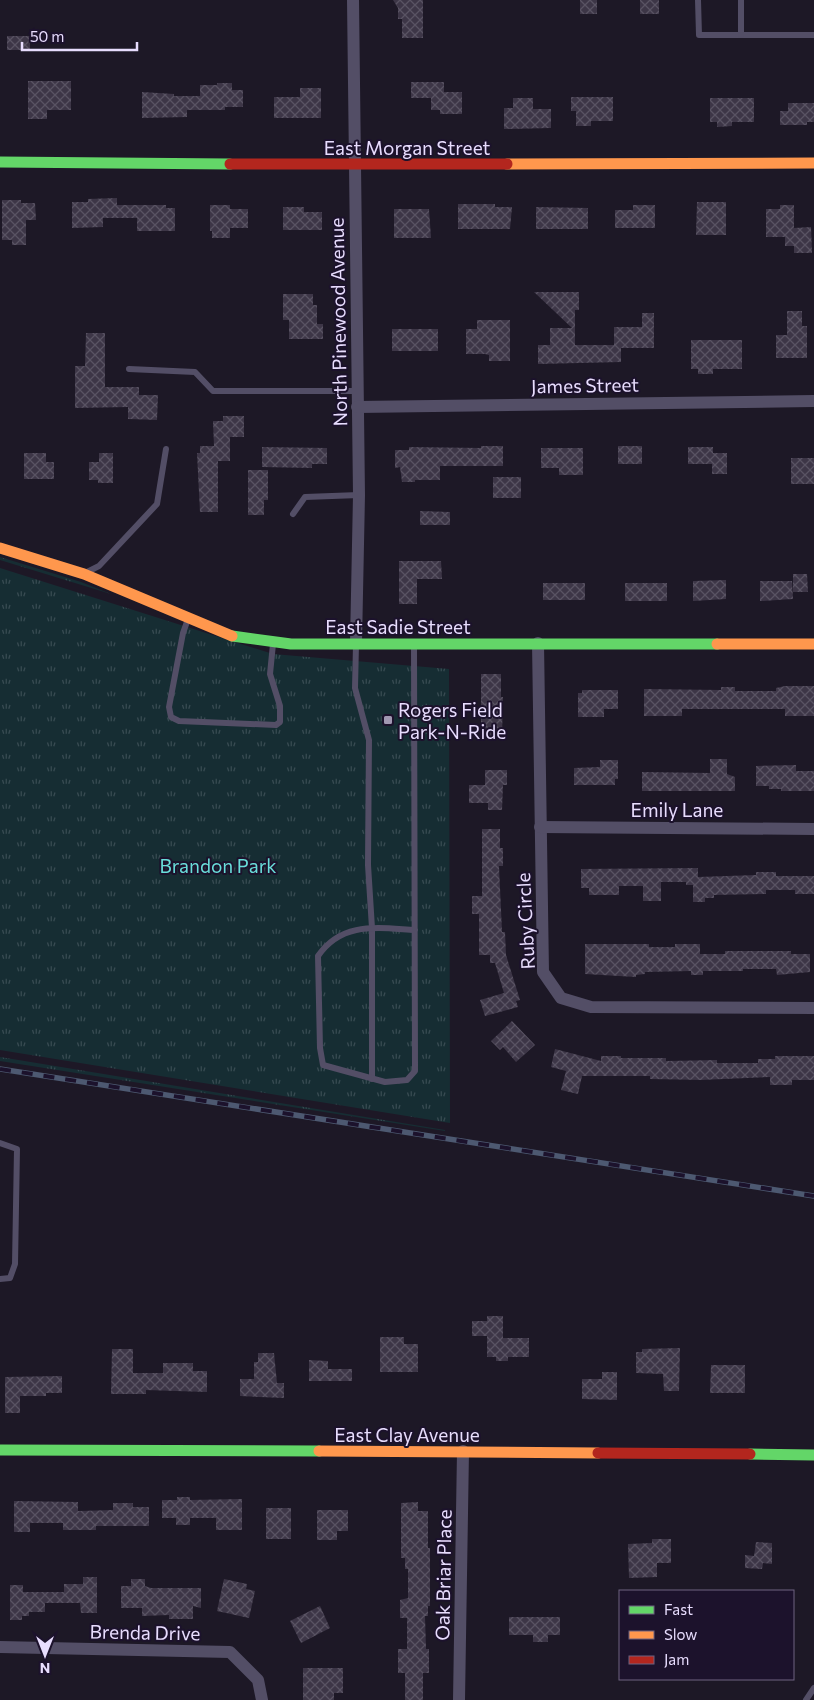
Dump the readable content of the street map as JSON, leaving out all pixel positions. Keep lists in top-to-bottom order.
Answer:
{
  "streets": {
    "street": [
      "East Morgan Street",
      "North Pinewood Avenue",
      "James Street",
      "East Sadie Street",
      "Emily Lane",
      "Ruby Circle",
      "East Clay Avenue",
      "Oak Briar Place",
      "Brenda Drive"
    ]
  },
  "crossings": [
    ["East Morgan Street", "North Pinewood Avenue"],
    ["North Pinewood Avenue", "James Street"],
    ["North Pinewood Avenue", "East Sadie Street"],
    ["East Sadie Street", "Ruby Circle"],
    ["Emily Lane", "Ruby Circle"],
    ["East Clay Avenue", "Oak Briar Place"]
  ],
  "parks": ["Brandon Park"],
  "places": {
    "transit": ["Rogers Field Park-N-Ride"]
  },
  "legend": ["Fast", "Slow", "Jam"],
  "scale_bar": "50 m",
  "north": "bottom"
}
